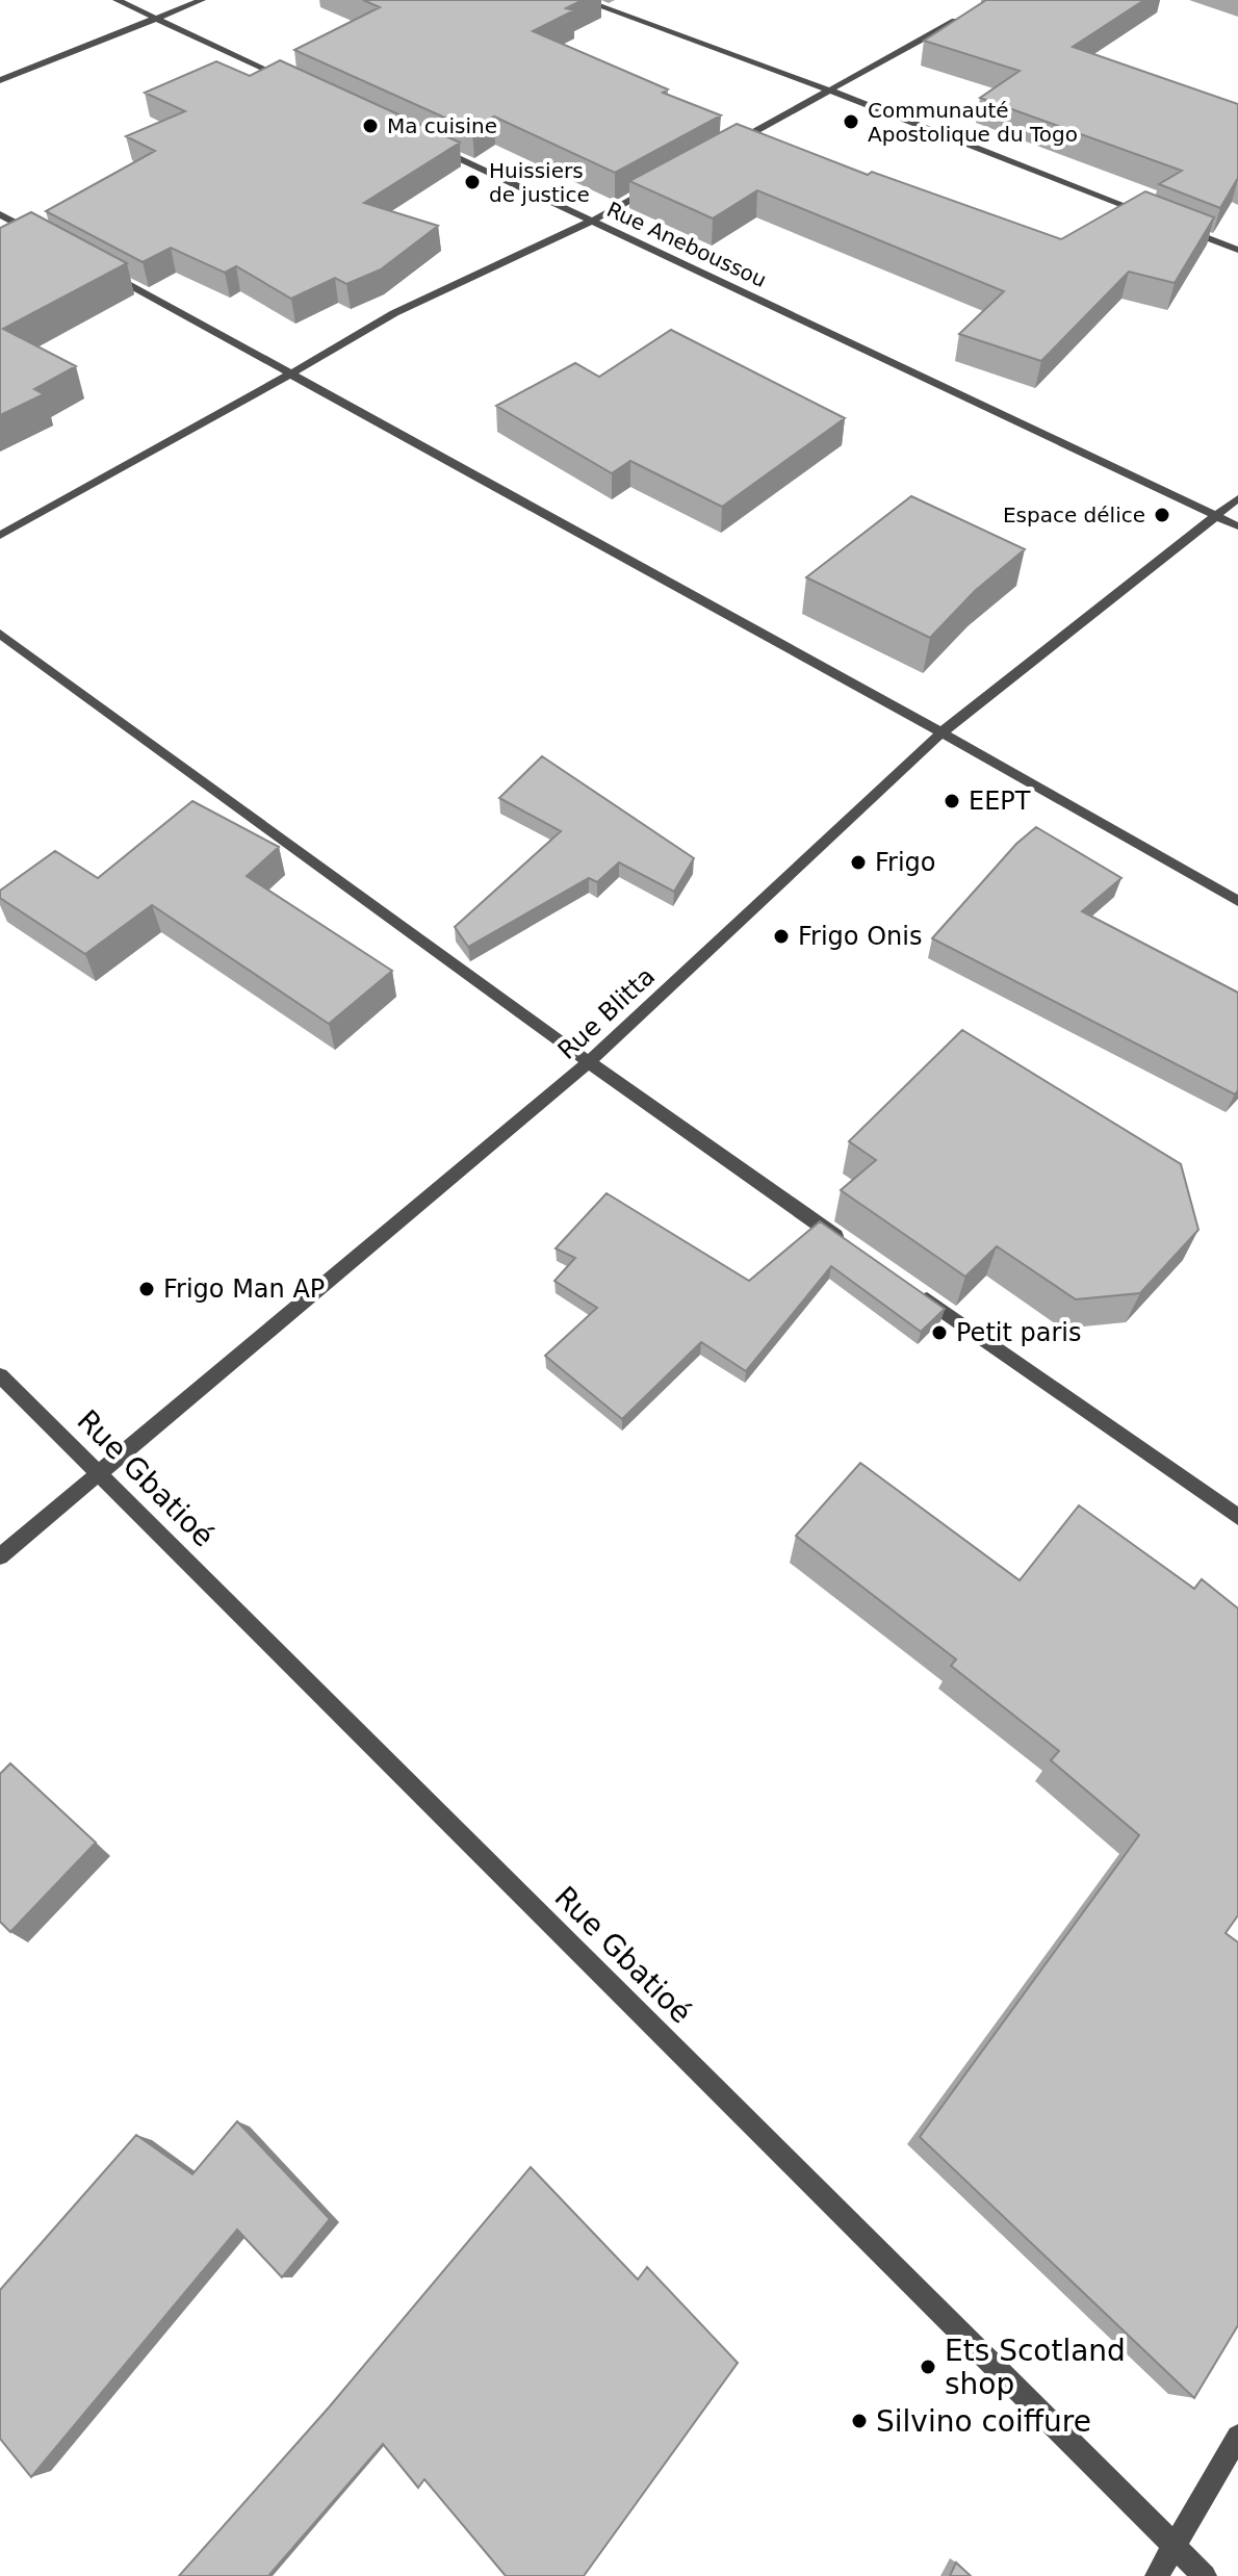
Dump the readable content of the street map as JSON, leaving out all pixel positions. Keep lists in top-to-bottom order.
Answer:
{
  "streets": {
    "street": ["Rue Aneboussou", "Rue Blitta", "Rue Gbatioé"]
  },
  "crossings": [
    ["Rue Aneboussou", "Rue Blitta"],
    ["Rue Blitta", "Rue Gbatioé"]
  ],
  "places": [
    "Communauté Apostolique du Togo",
    "Ma cuisine",
    "Huissiers de justice",
    "Espace délice",
    "EEPT",
    "Frigo",
    "Frigo Onis",
    "Frigo Man AP",
    "Petit paris",
    "Ets Scotland shop",
    "Silvino coiffure"
  ]
}
